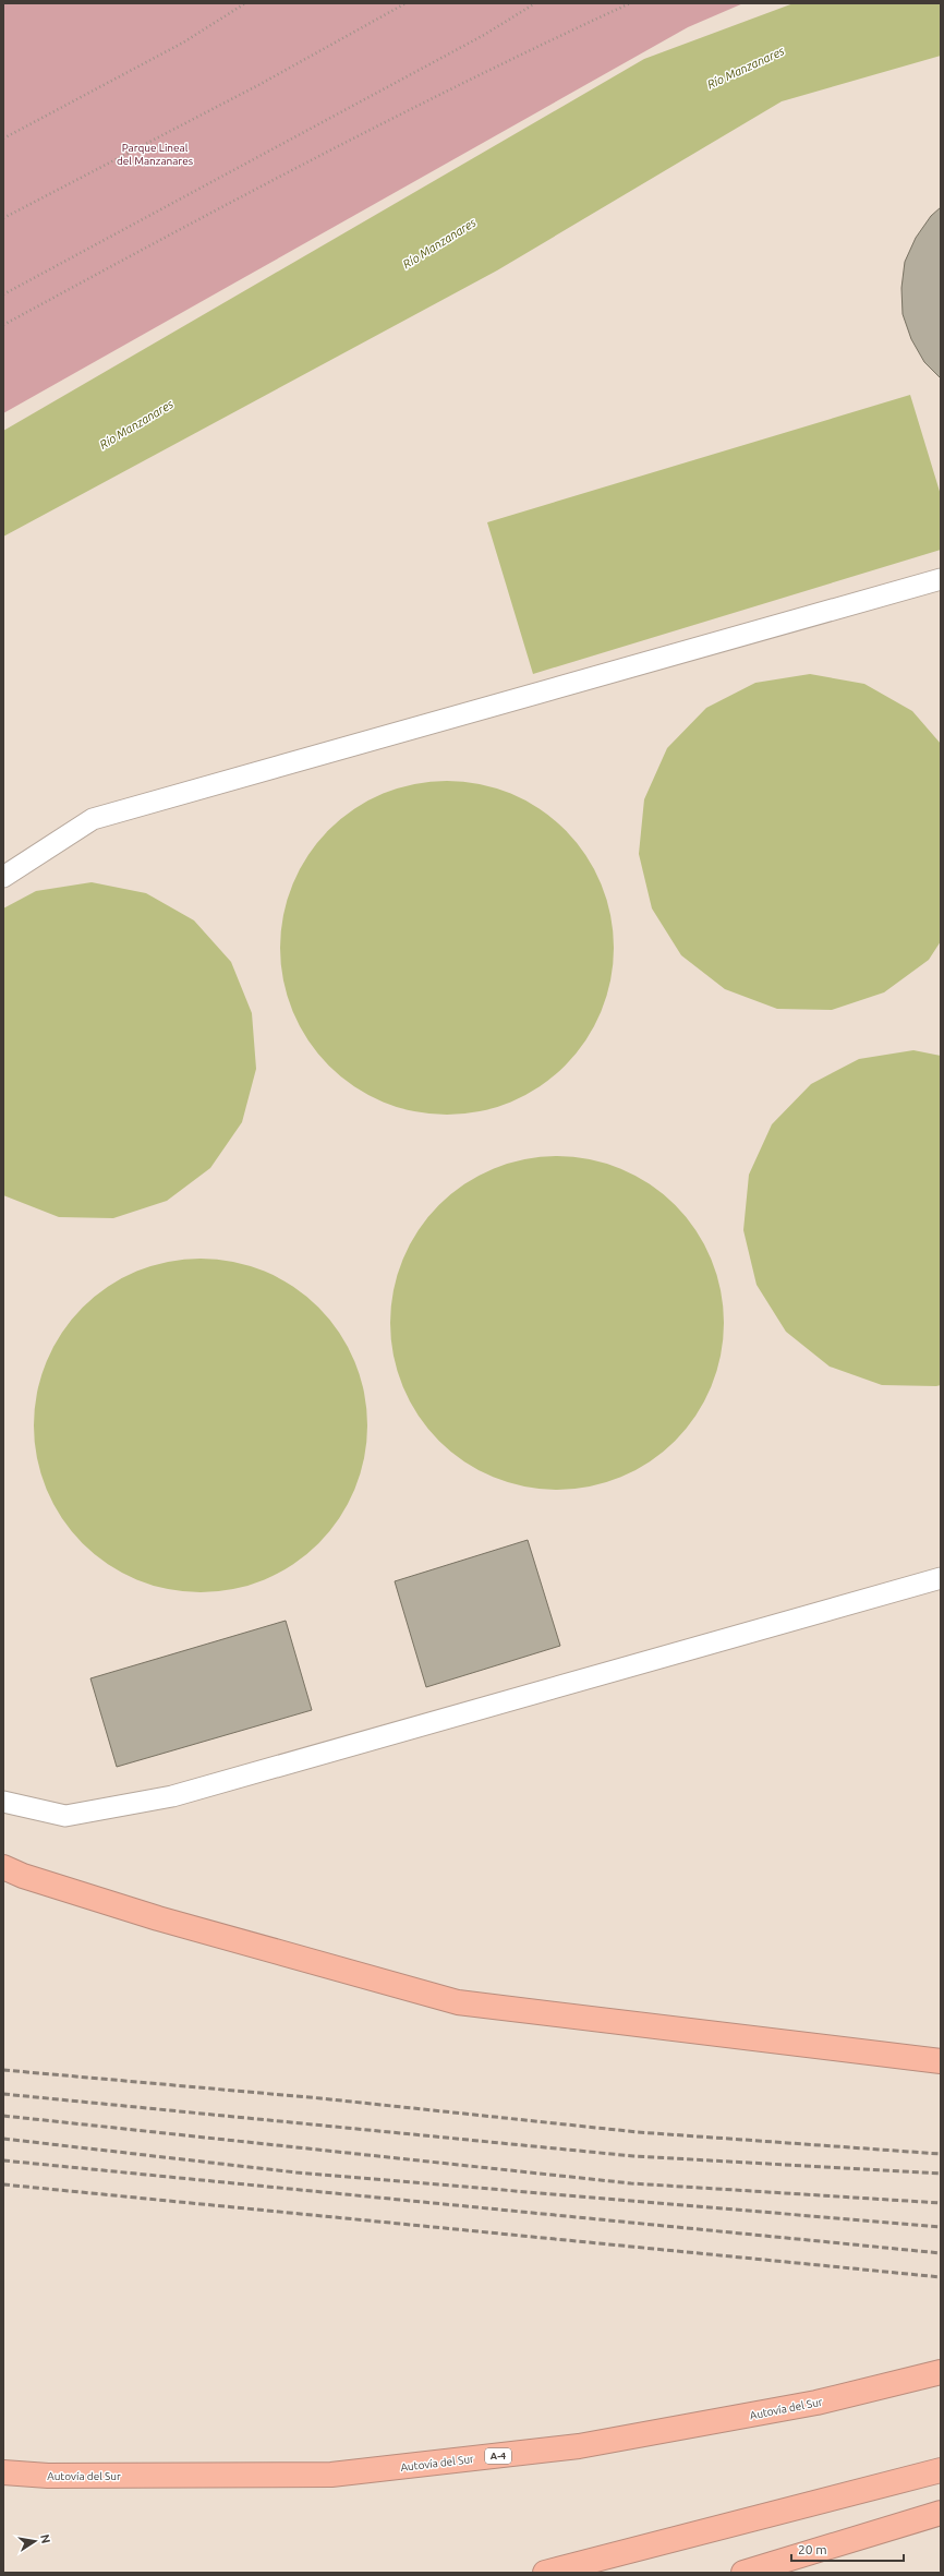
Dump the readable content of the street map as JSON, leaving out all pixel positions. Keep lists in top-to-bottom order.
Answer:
{
  "streets": {
    "highway": ["Autovía del Sur", "A-4"]
  },
  "water": ["Río Manzanares"],
  "parks": ["Parque Lineal del Manzanares"],
  "scale_bar": "20 m",
  "north": "right"
}
